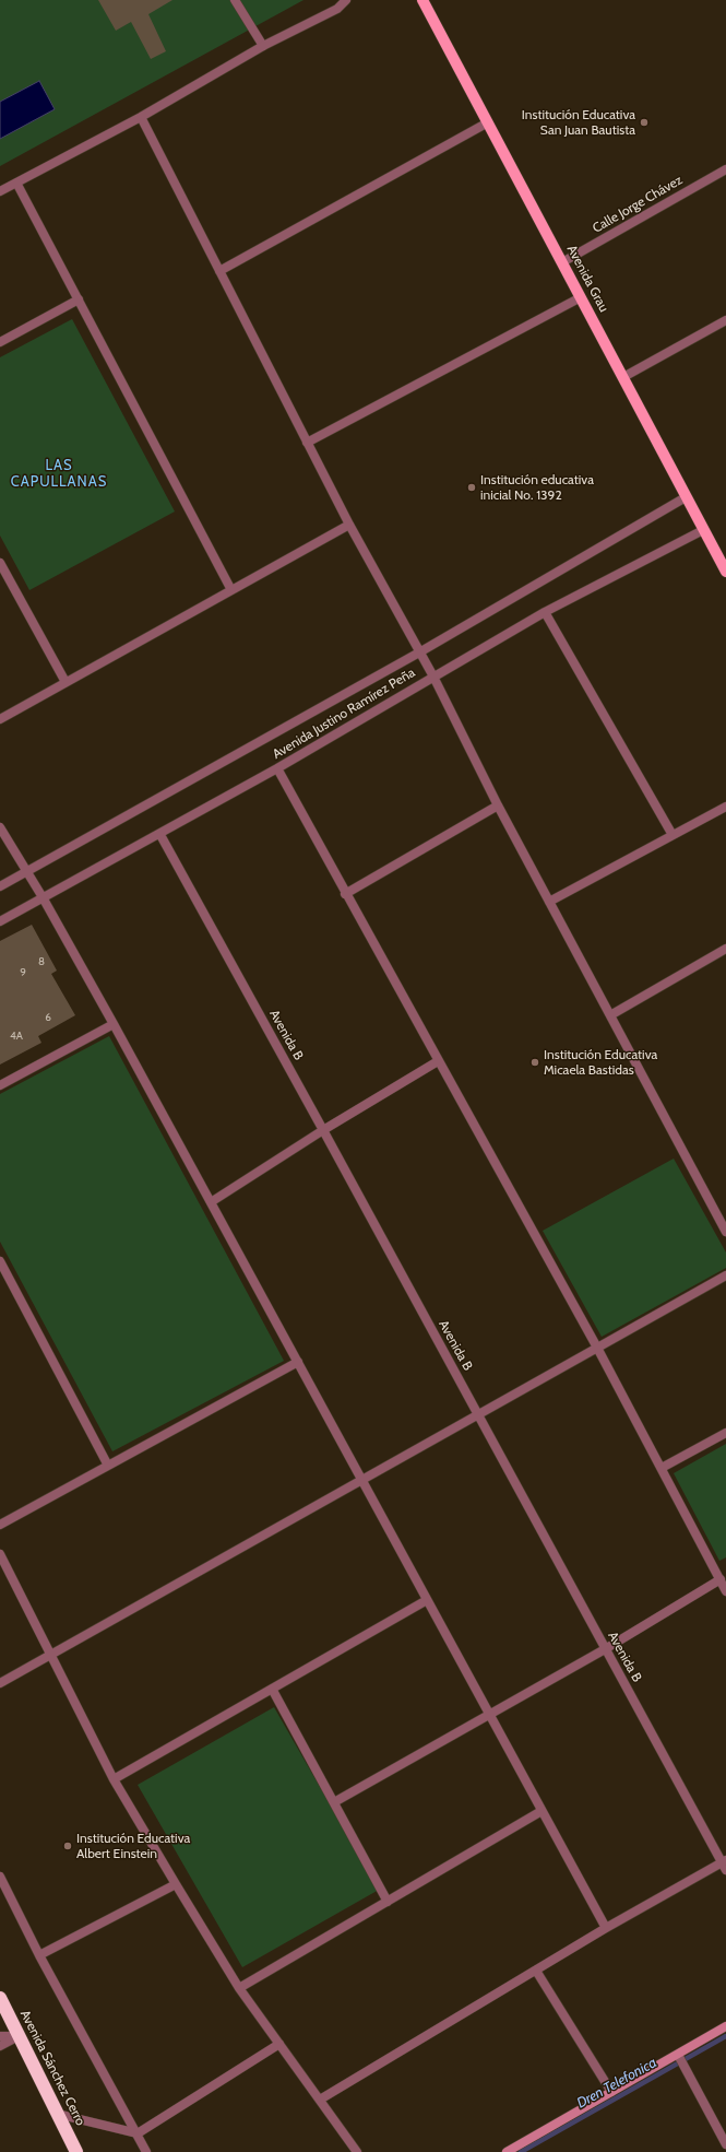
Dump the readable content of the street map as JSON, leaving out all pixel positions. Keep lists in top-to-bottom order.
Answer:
{
  "streets": {
    "highway": ["Avenida Sánchez Cerro"],
    "main road": ["Avenida Grau"],
    "street": ["Calle Jorge Chávez", "Avenida Justino Ramírez Peña", "Avenida B"]
  },
  "crossings": [
    ["Calle Jorge Chávez", "Avenida Grau"],
    ["Avenida Grau", "Avenida Justino Ramírez Peña"],
    ["Avenida Justino Ramírez Peña", "Avenida B"]
  ],
  "districts": ["LAS CAPULLANAS"],
  "water": ["Dren Telefonica"],
  "places": [
    "Institución Educativa San Juan Bautista",
    "Institución educativa inicial No. 1392",
    "Institución Educativa Micaela Bastidas",
    "Institución Educativa Albert Einstein"
  ],
  "house_numbers": [
    "8",
    "9",
    "6",
    "4A"
  ]
}
